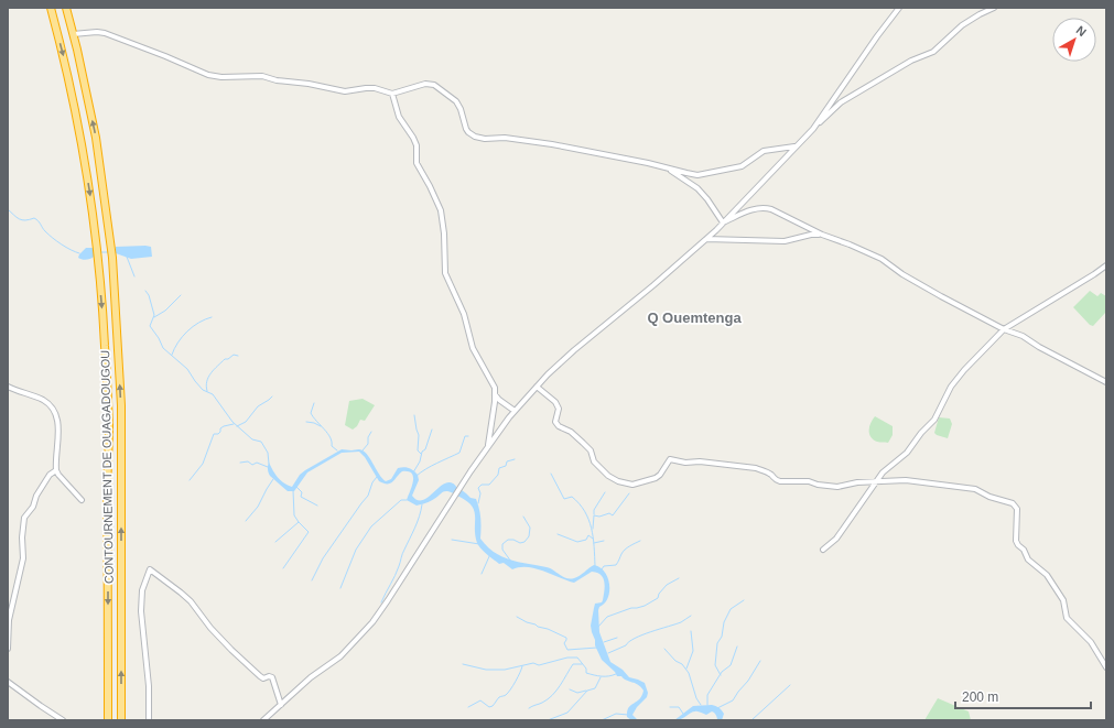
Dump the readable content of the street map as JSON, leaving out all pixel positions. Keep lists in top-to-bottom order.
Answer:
{
  "streets": {
    "highway": ["CONTOURNEMENT DE OUAGADOUGOU"]
  },
  "districts": ["Q Ouemtenga"],
  "scale_bar": "200 m",
  "north": "top right"
}
